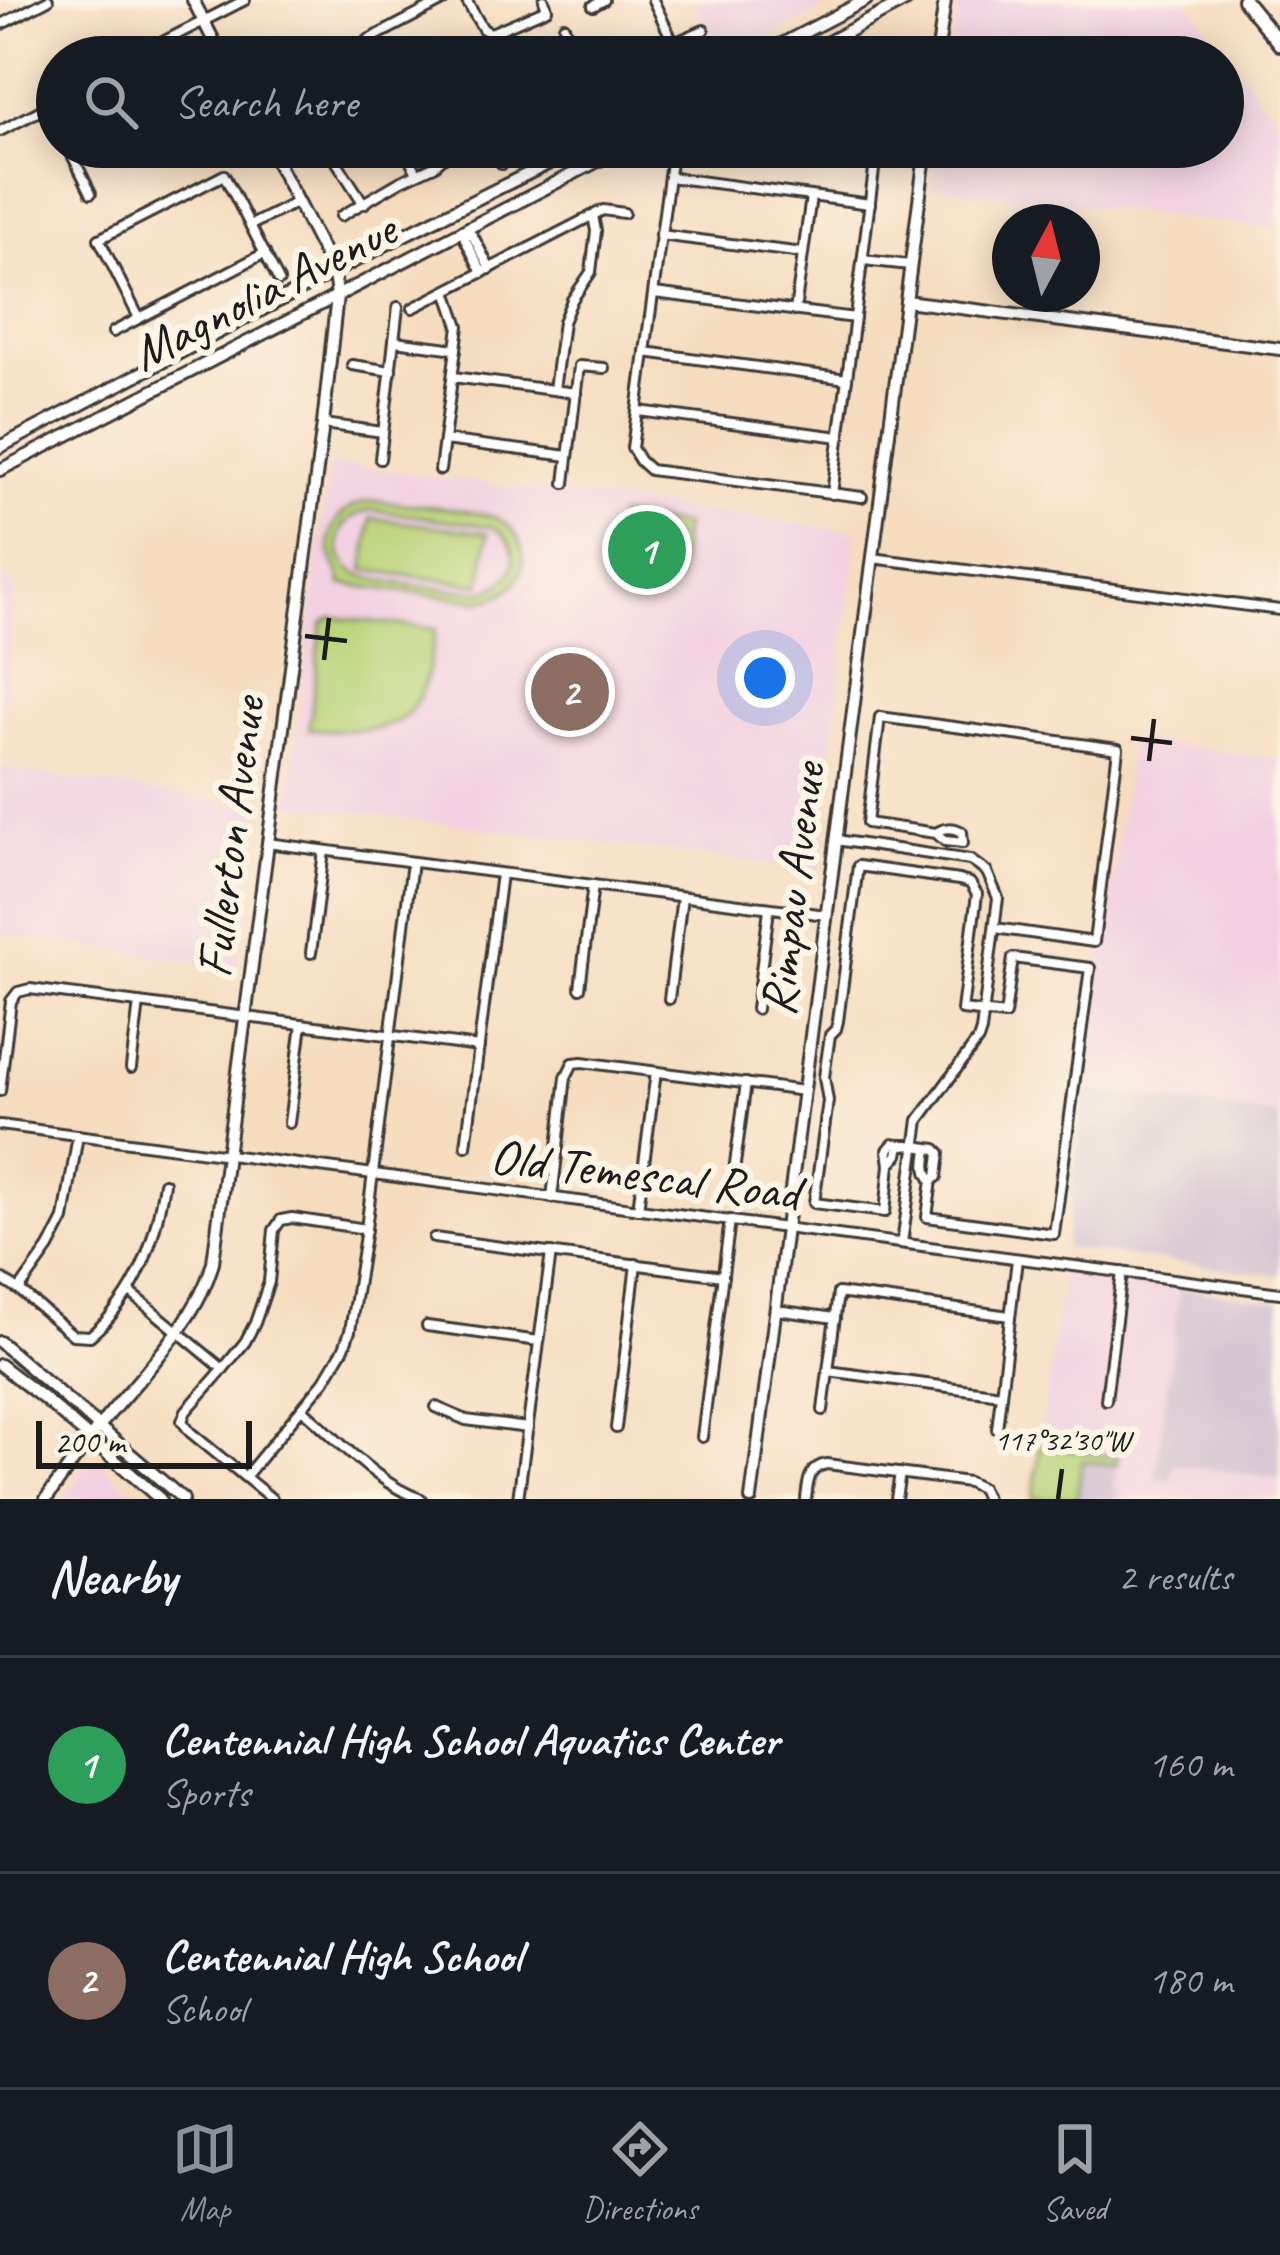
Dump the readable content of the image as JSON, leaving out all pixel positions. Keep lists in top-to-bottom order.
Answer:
{
  "streets": {
    "main road": ["Magnolia Avenue", "Fullerton Avenue", "Rimpau Avenue"],
    "street": ["Old Temescal Road"]
  },
  "crossings": [
    ["Magnolia Avenue", "Fullerton Avenue"],
    ["Fullerton Avenue", "Old Temescal Road"],
    ["Rimpau Avenue", "Old Temescal Road"]
  ],
  "scale_bar": "200 m",
  "north": "top",
  "page": {
    "search": "Search here",
    "pins": ["1", "2"],
    "scale": "200 m",
    "heading": ["Nearby", "2 results"],
    "list": [
      {
        "mark": "1",
        "name": "Centennial High School Aquatics Center",
        "note": "Sports",
        "value": "160 m"
      },
      {
        "mark": "2",
        "name": "Centennial High School",
        "note": "School",
        "value": "180 m"
      }
    ],
    "nav": ["Map", "Directions", "Saved"]
  },
  "coordinates": ["117°32'30\"W"]
}
